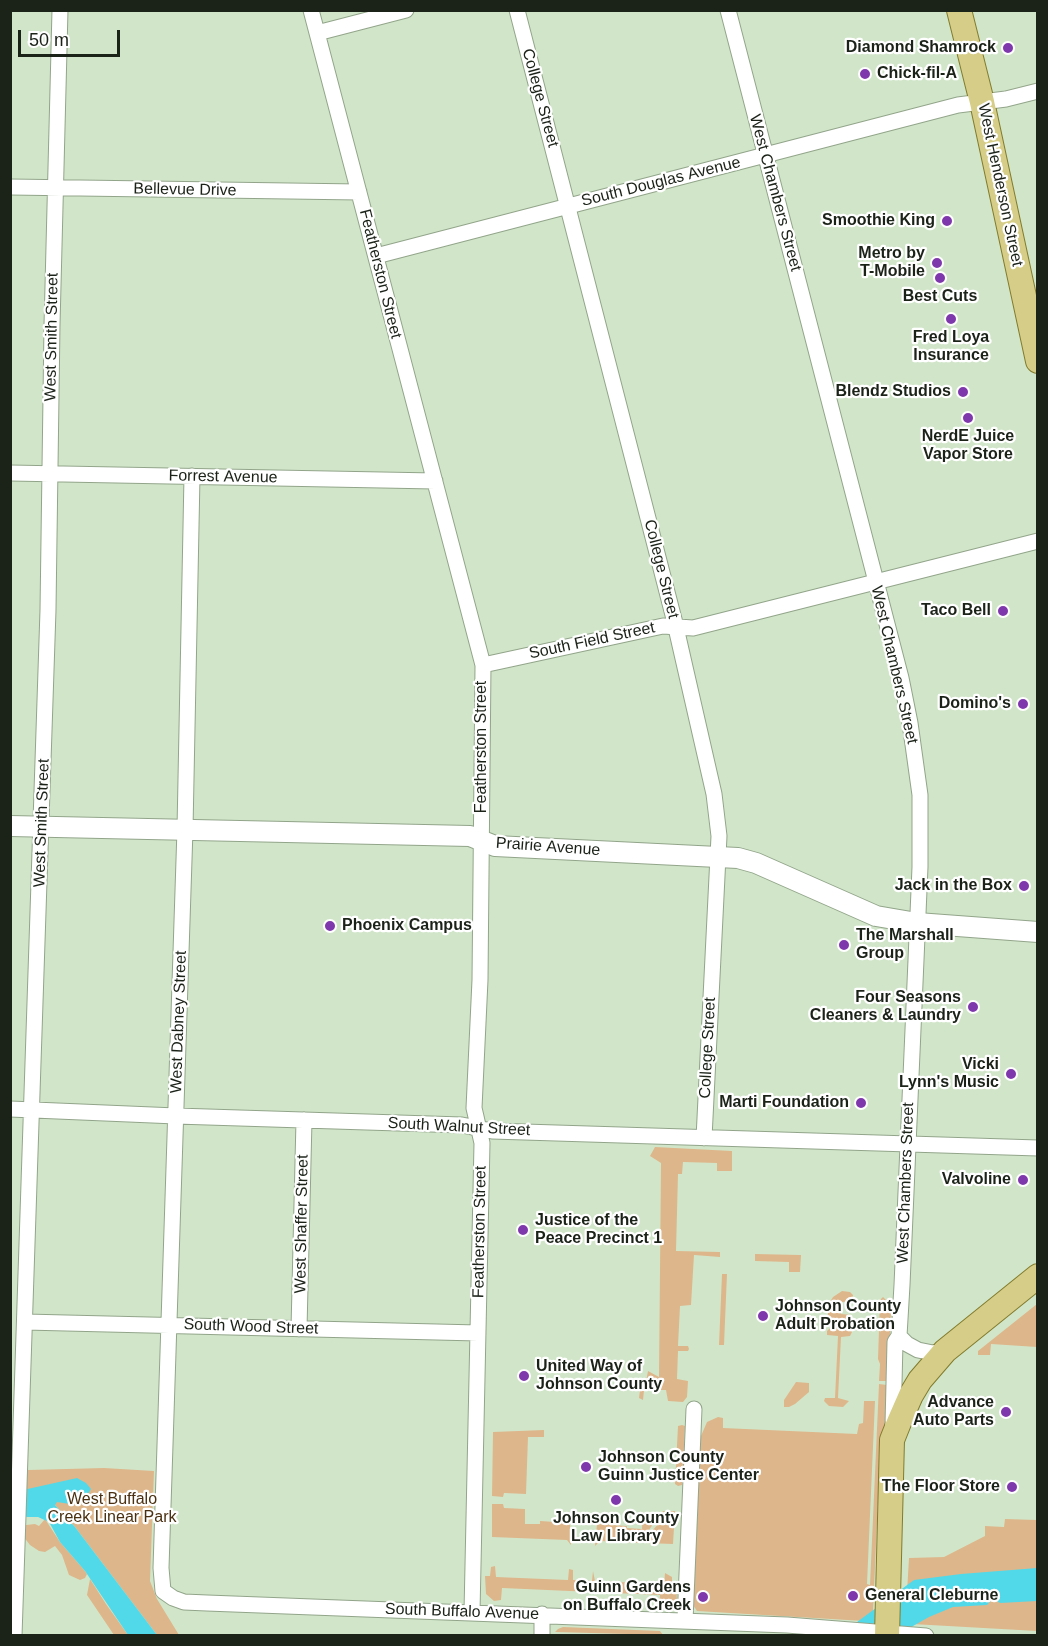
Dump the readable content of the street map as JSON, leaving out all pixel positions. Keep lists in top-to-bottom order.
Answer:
{
  "streets": {
    "main road": ["West Henderson Street", "West Chambers Street"],
    "street": [
      "College Street",
      "South Douglas Avenue",
      "Bellevue Drive",
      "Featherston Street",
      "West Smith Street",
      "Forrest Avenue",
      "South Field Street",
      "Prairie Avenue",
      "West Dabney Street",
      "South Walnut Street",
      "West Shaffer Street",
      "South Wood Street",
      "South Buffalo Avenue"
    ]
  },
  "crossings": [
    ["College Street", "South Douglas Avenue"],
    ["College Street", "South Field Street"],
    ["College Street", "Prairie Avenue"],
    ["College Street", "South Walnut Street"],
    ["South Douglas Avenue", "West Henderson Street"],
    ["South Douglas Avenue", "West Chambers Street"],
    ["South Douglas Avenue", "Featherston Street"],
    ["Bellevue Drive", "Featherston Street"],
    ["Bellevue Drive", "West Smith Street"],
    ["West Chambers Street", "South Field Street"],
    ["West Chambers Street", "Prairie Avenue"],
    ["West Chambers Street", "South Walnut Street"],
    ["West Chambers Street", "South Buffalo Avenue"],
    ["Featherston Street", "Forrest Avenue"],
    ["Featherston Street", "South Field Street"],
    ["Featherston Street", "Prairie Avenue"],
    ["Featherston Street", "South Walnut Street"],
    ["Featherston Street", "South Wood Street"],
    ["Featherston Street", "South Buffalo Avenue"],
    ["West Smith Street", "Forrest Avenue"],
    ["West Smith Street", "Prairie Avenue"],
    ["West Smith Street", "South Walnut Street"],
    ["West Smith Street", "South Wood Street"],
    ["Forrest Avenue", "West Dabney Street"],
    ["Prairie Avenue", "West Dabney Street"],
    ["West Dabney Street", "South Walnut Street"],
    ["West Dabney Street", "South Wood Street"],
    ["West Dabney Street", "South Buffalo Avenue"],
    ["South Walnut Street", "West Shaffer Street"],
    ["West Shaffer Street", "South Wood Street"]
  ],
  "parks": ["West Buffalo Creek Linear Park"],
  "places": [
    "Diamond Shamrock",
    "Chick-fil-A",
    "Smoothie King",
    "Metro by T-Mobile",
    "Best Cuts",
    "Fred Loya Insurance",
    "Blendz Studios",
    "NerdE Juice Vapor Store",
    "Taco Bell",
    "Domino's",
    "Jack in the Box",
    "Phoenix Campus",
    "The Marshall Group",
    "Four Seasons Cleaners & Laundry",
    "Vicki Lynn's Music",
    "Marti Foundation",
    "Valvoline",
    "Justice of the Peace Precinct 1",
    "Johnson County Adult Probation",
    "United Way of Johnson County",
    "Advance Auto Parts",
    "Johnson County Guinn Justice Center",
    "The Floor Store",
    "Johnson County Law Library",
    "General Cleburne",
    "Guinn Gardens on Buffalo Creek"
  ],
  "scale_bar": "50 m"
}
